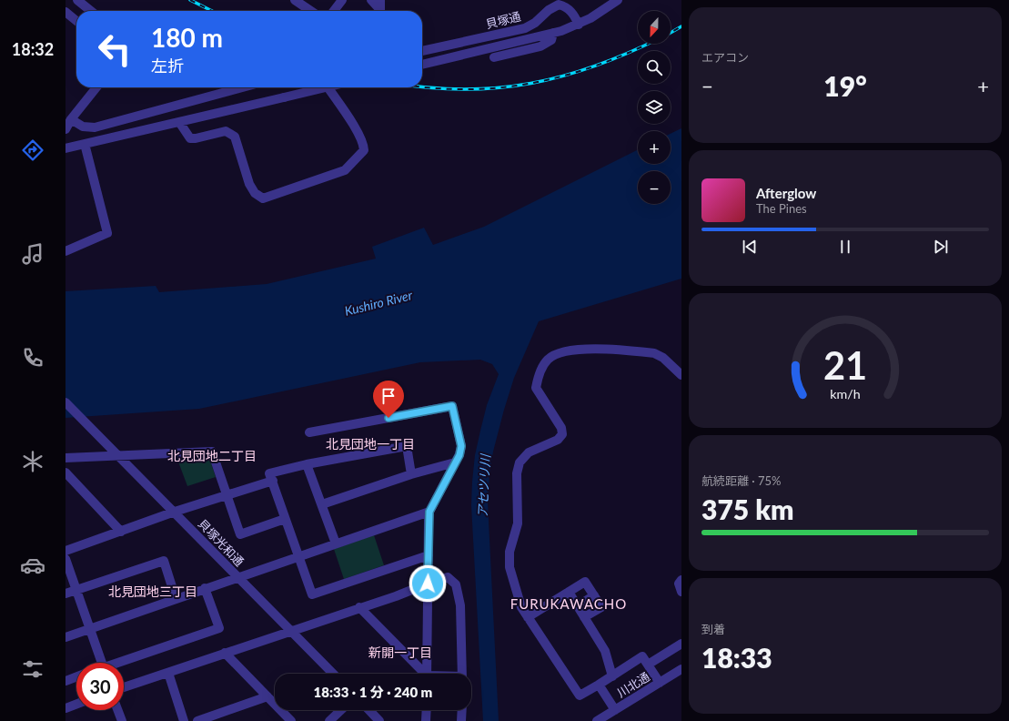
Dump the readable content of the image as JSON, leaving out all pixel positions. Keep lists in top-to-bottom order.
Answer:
{
  "streets": {
    "street": ["貝塚通", "貝塚光和通", "川北通"]
  },
  "districts": [
    "北見団地一丁目",
    "北見団地二丁目",
    "北見団地三丁目",
    "FURUKAWACHO",
    "新開一丁目"
  ],
  "water": ["Kushiro River", "アセツリ川"],
  "north": "bottom",
  "page": {
    "tabs": "18:32",
    "tile": [
      "エアコン",
      ["航続距離 · 75%", "375 km"],
      ["到着", "18:33"]
    ],
    "map_buttons": ["+", "−"],
    "turn": ["180 m", "左折"],
    "heat": ["−", "19°", "+"],
    "song": ["Afterglow", "The Pines"],
    "limit": "30",
    "trip": "18:33 · 1 分 · 240 m",
    "gauge": ["21", "km/h"]
  }
}
